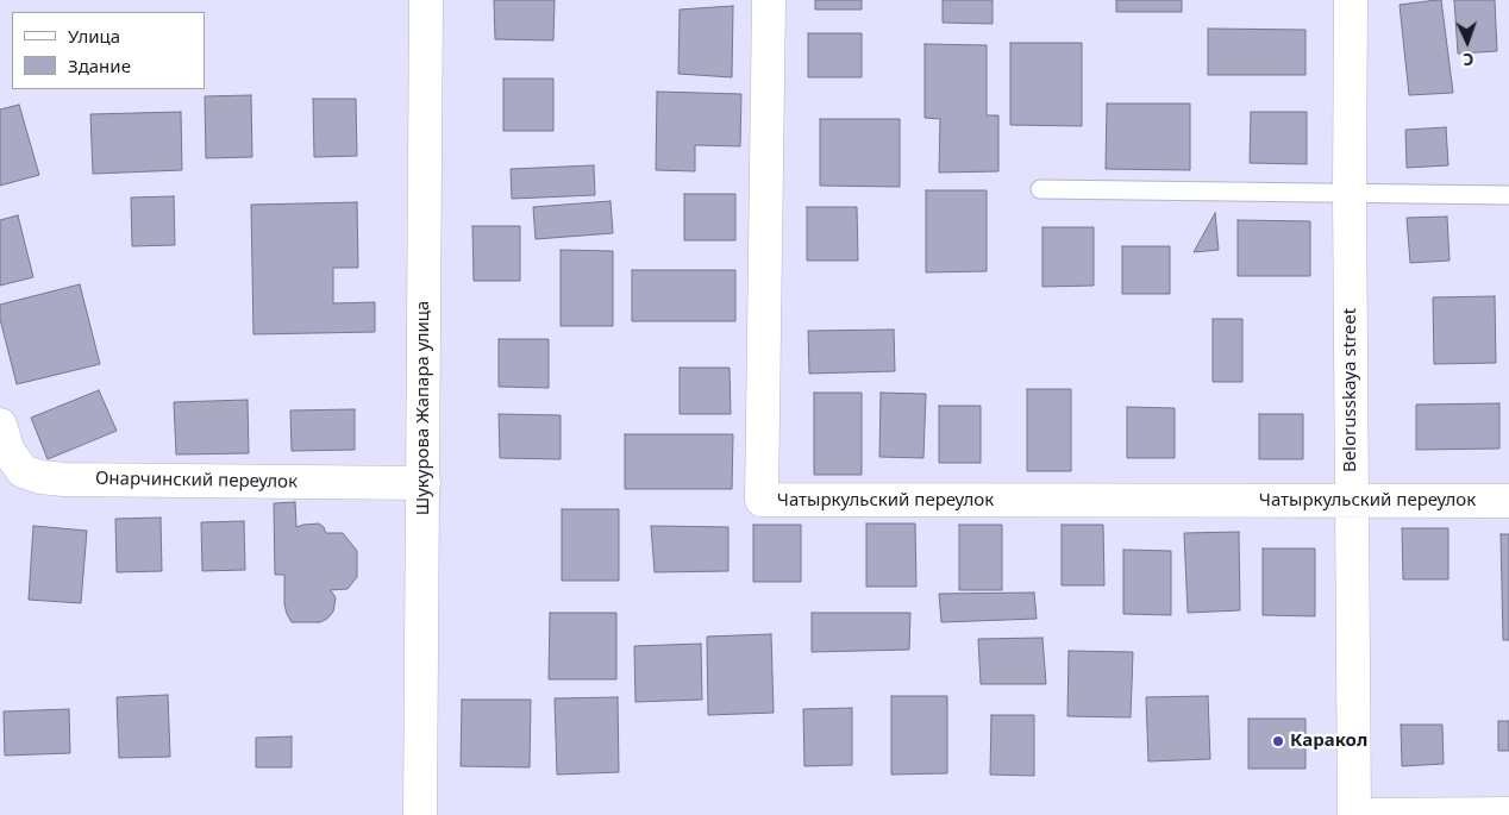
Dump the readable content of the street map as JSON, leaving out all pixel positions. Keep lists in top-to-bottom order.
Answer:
{
  "streets": {
    "street": [
      "Belorusskaya street",
      "Шукурова Жапара улица",
      "Онарчинский переулок",
      "Чатыркульский переулок"
    ]
  },
  "crossings": [
    ["Belorusskaya street", "Чатыркульский переулок"],
    ["Шукурова Жапара улица", "Онарчинский переулок"]
  ],
  "places": ["Каракол"],
  "legend": ["Улица", "Здание"],
  "north": "bottom"
}
